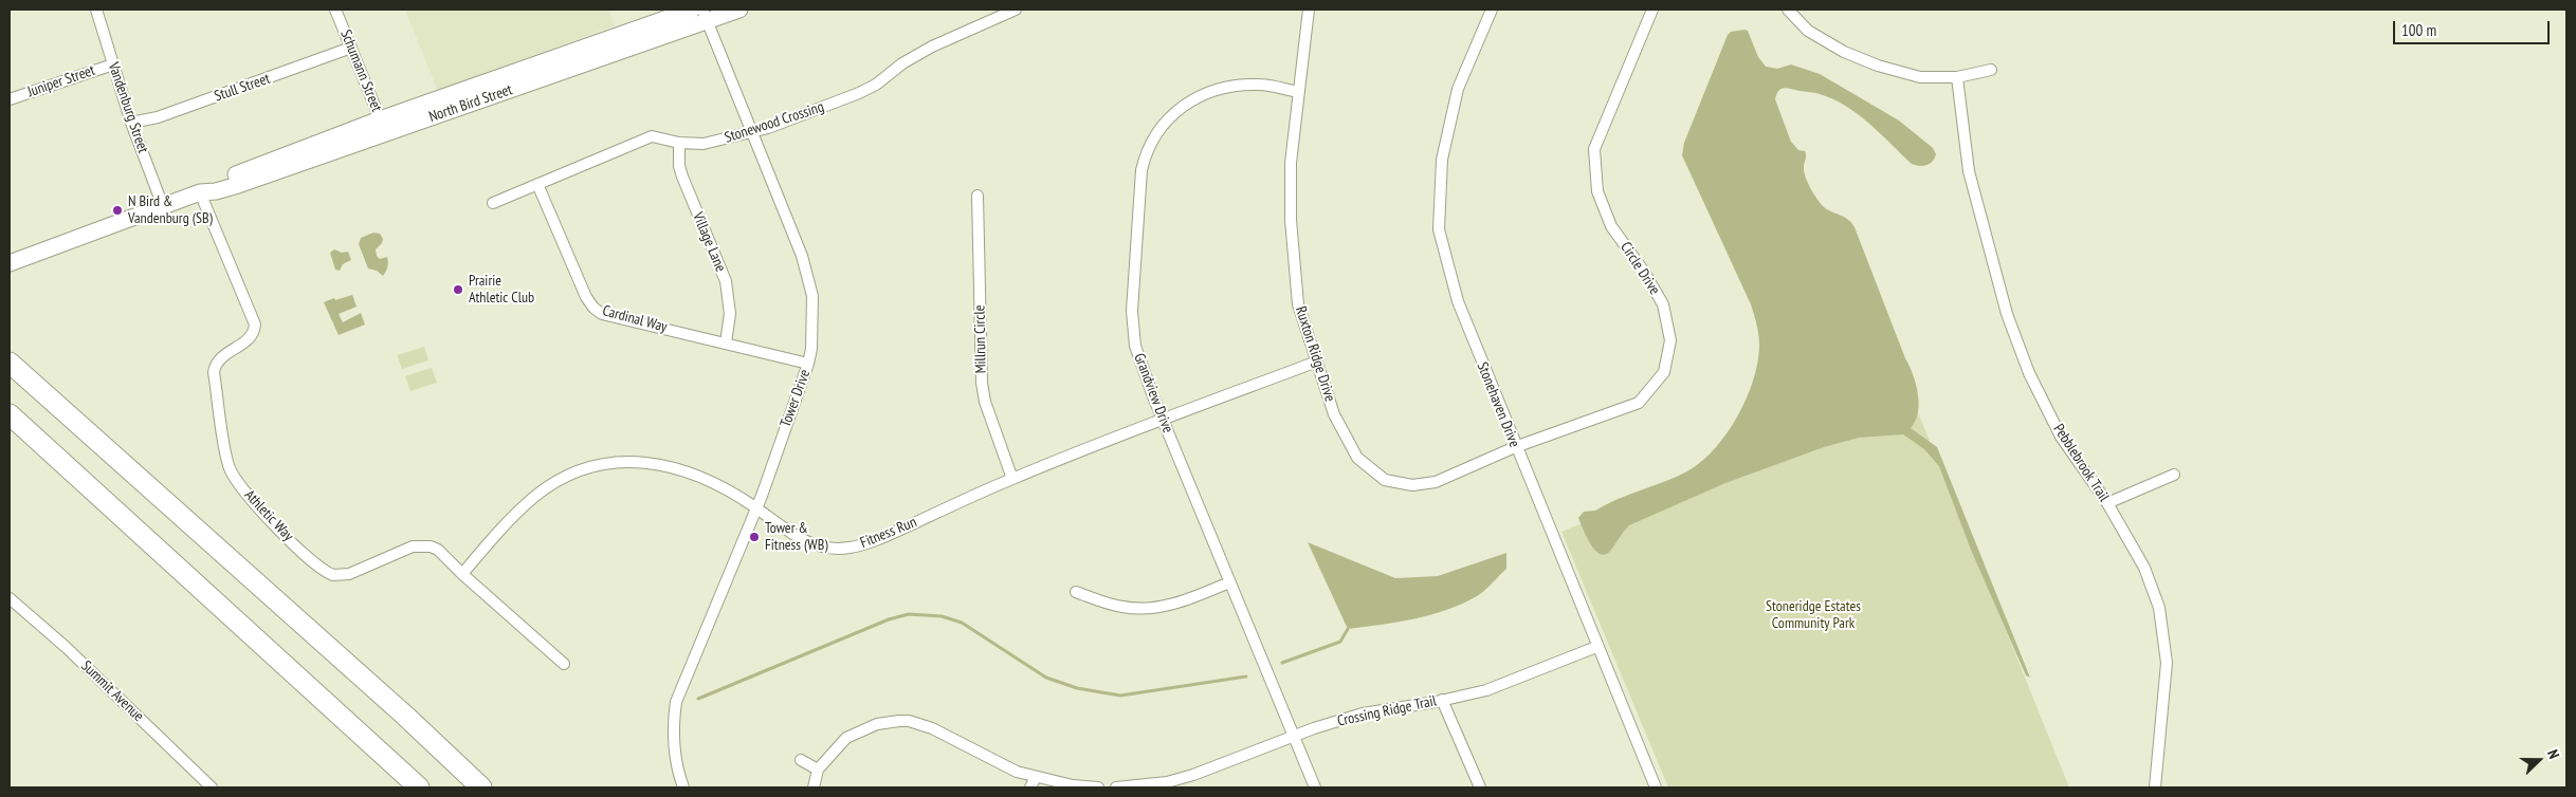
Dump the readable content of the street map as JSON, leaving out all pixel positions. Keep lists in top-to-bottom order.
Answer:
{
  "streets": {
    "street": [
      "Schumann Street",
      "Juniper Street",
      "Stull Street",
      "North Bird Street",
      "Vandenburg Street",
      "Stonewood Crossing",
      "Village Lane",
      "Circle Drive",
      "Cardinal Way",
      "Millrun Circle",
      "Ruxton Ridge Drive",
      "Grandview Drive",
      "Tower Drive",
      "Stonehaven Drive",
      "Pebblebrook Trail",
      "Athletic Way",
      "Fitness Run",
      "Summit Avenue",
      "Crossing Ridge Trail"
    ]
  },
  "crossings": [
    ["Schumann Street", "Stull Street"],
    ["Schumann Street", "North Bird Street"],
    ["Juniper Street", "Vandenburg Street"],
    ["Stull Street", "Vandenburg Street"],
    ["North Bird Street", "Vandenburg Street"],
    ["North Bird Street", "Tower Drive"],
    ["North Bird Street", "Athletic Way"],
    ["Stonewood Crossing", "Village Lane"],
    ["Stonewood Crossing", "Cardinal Way"],
    ["Stonewood Crossing", "Tower Drive"],
    ["Village Lane", "Cardinal Way"],
    ["Circle Drive", "Ruxton Ridge Drive"],
    ["Circle Drive", "Stonehaven Drive"],
    ["Cardinal Way", "Tower Drive"],
    ["Millrun Circle", "Fitness Run"],
    ["Ruxton Ridge Drive", "Grandview Drive"],
    ["Ruxton Ridge Drive", "Stonehaven Drive"],
    ["Ruxton Ridge Drive", "Fitness Run"],
    ["Grandview Drive", "Fitness Run"],
    ["Grandview Drive", "Crossing Ridge Trail"],
    ["Tower Drive", "Fitness Run"],
    ["Stonehaven Drive", "Crossing Ridge Trail"],
    ["Athletic Way", "Fitness Run"]
  ],
  "parks": ["Stoneridge Estates Community Park"],
  "places": ["N Bird & Vandenburg (SB)", "Prairie Athletic Club", "Tower & Fitness (WB)"],
  "scale_bar": "100 m",
  "north": "right"
}
